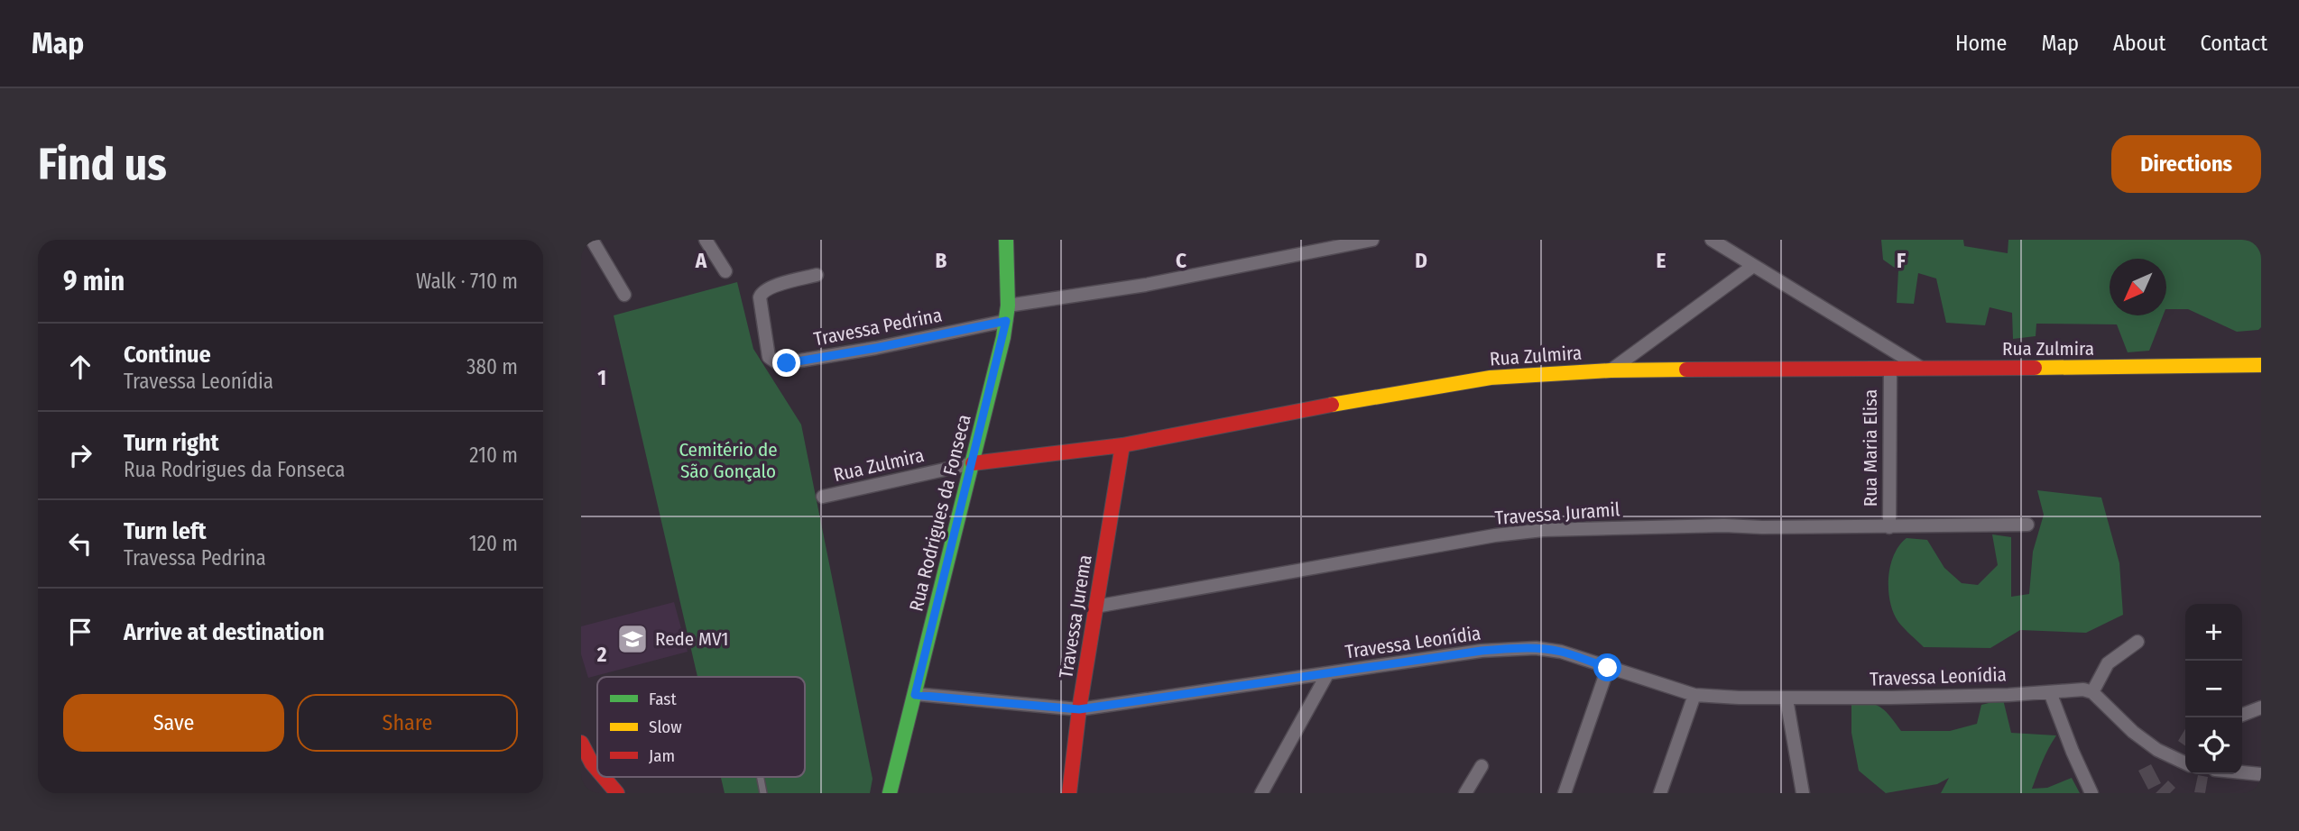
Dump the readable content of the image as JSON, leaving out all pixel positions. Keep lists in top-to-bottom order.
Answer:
{
  "streets": {
    "street": [
      "Travessa Pedrina",
      "Rua Zulmira",
      "Rua Maria Elisa",
      "Rua Rodrigues da Fonseca",
      "Travessa Juramil",
      "Travessa Jurema",
      "Travessa Leonídia"
    ]
  },
  "crossings": [
    ["Travessa Pedrina", "Rua Rodrigues da Fonseca"],
    ["Rua Zulmira", "Rua Maria Elisa"],
    ["Rua Zulmira", "Rua Rodrigues da Fonseca"],
    ["Rua Zulmira", "Travessa Jurema"],
    ["Rua Maria Elisa", "Travessa Juramil"],
    ["Rua Rodrigues da Fonseca", "Travessa Leonídia"],
    ["Travessa Juramil", "Travessa Jurema"],
    ["Travessa Jurema", "Travessa Leonídia"]
  ],
  "parks": ["Cemitério de São Gonçalo"],
  "places": {
    "school or university": ["Rede MV1"]
  },
  "legend": ["Fast", "Slow", "Jam"],
  "north": "bottom left",
  "page": {
    "header": "Map",
    "nav": [
      "Home",
      "Map",
      "About",
      "Contact"
    ],
    "buttons": [
      "Directions",
      ["Save", "Share"]
    ],
    "title": "Find us",
    "heading": ["9 min", "Walk · 710 m"],
    "list": [
      ["Continue", "Travessa Leonídia", "380 m"],
      ["Turn right", "Rua Rodrigues da Fonseca", "210 m"],
      ["Turn left", "Travessa Pedrina", "120 m"],
      "Arrive at destination"
    ],
    "map_buttons": ["+", "−"]
  },
  "grid": {
    "columns": [
      "A",
      "B",
      "C",
      "D",
      "E",
      "F"
    ],
    "rows": ["1", "2"]
  }
}
